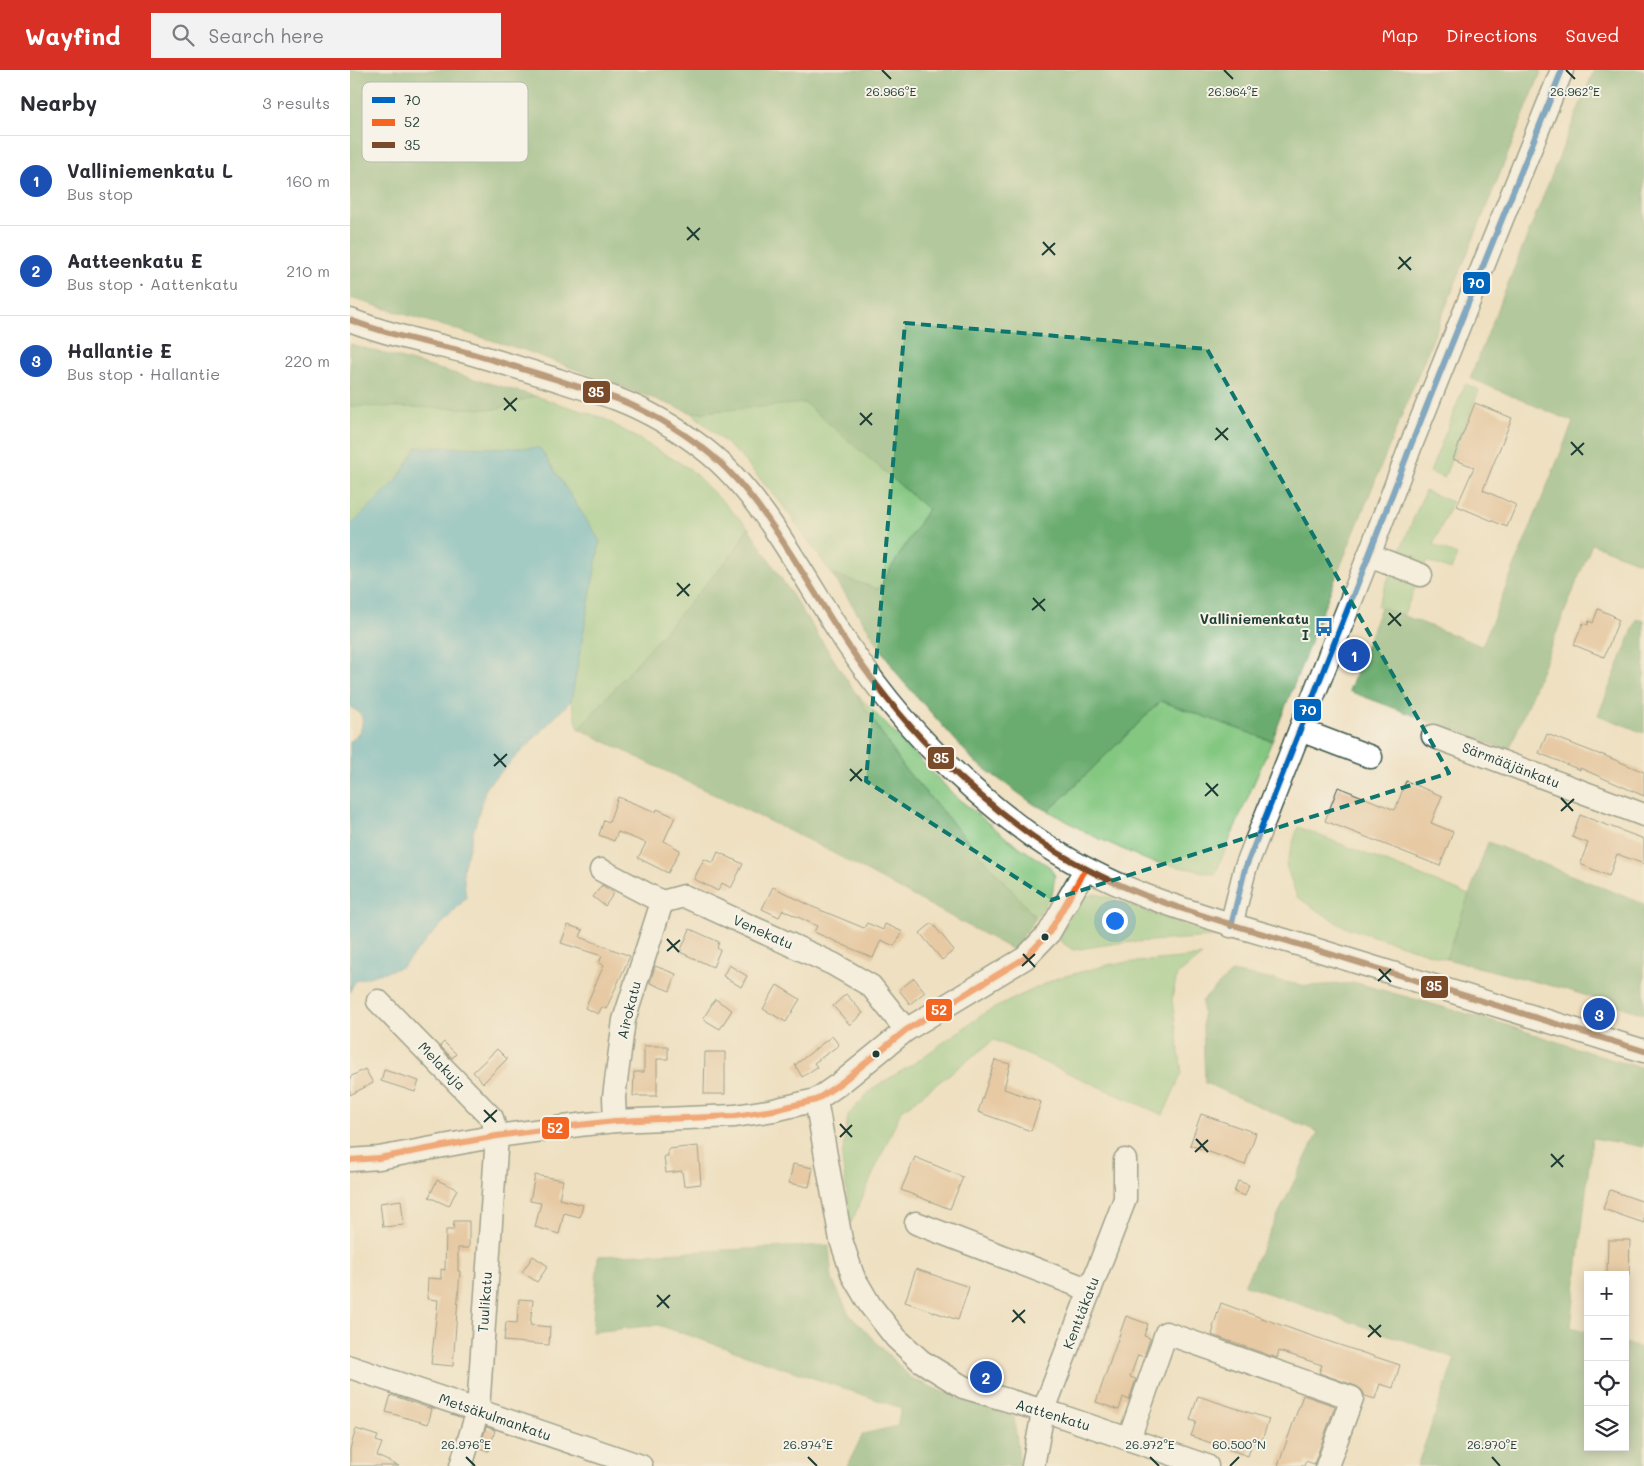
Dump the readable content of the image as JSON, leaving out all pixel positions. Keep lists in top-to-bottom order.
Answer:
{
  "streets": {
    "street": [
      "Särmääjänkatu",
      "Venekatu",
      "Airokatu",
      "Melakuja",
      "Tuulikatu",
      "Kenttäkatu",
      "Aattenkatu",
      "Metsäkulmankatu"
    ]
  },
  "crossings": [
    ["Venekatu", "Airokatu"],
    ["Melakuja", "Tuulikatu"],
    ["Tuulikatu", "Metsäkulmankatu"],
    ["Kenttäkatu", "Aattenkatu"]
  ],
  "places": {
    "bus stop": ["Valliniemenkatu I"]
  },
  "lines": ["transit line 70", "transit line 35", "transit line 52"],
  "legend": ["70", "52", "35"],
  "page": {
    "header": "Wayfind",
    "search": "Search here",
    "nav": ["Map", "Directions", "Saved"],
    "heading": ["Nearby", "3 results"],
    "list": [
      {
        "mark": "1",
        "name": "Valliniemenkatu L",
        "note": "Bus stop",
        "value": "160 m"
      },
      {
        "mark": "2",
        "name": "Aatteenkatu E",
        "note": "Bus stop · Aattenkatu",
        "value": "210 m"
      },
      {
        "mark": "3",
        "name": "Hallantie E",
        "note": "Bus stop · Hallantie",
        "value": "220 m"
      }
    ],
    "pins": ["1", "3", "2"],
    "map_buttons": ["+", "−"]
  },
  "coordinates": [
    "26.966°E",
    "26.964°E",
    "26.962°E",
    "26.976°E",
    "26.974°E",
    "26.972°E",
    "26.970°E",
    "60.500°N"
  ]
}
